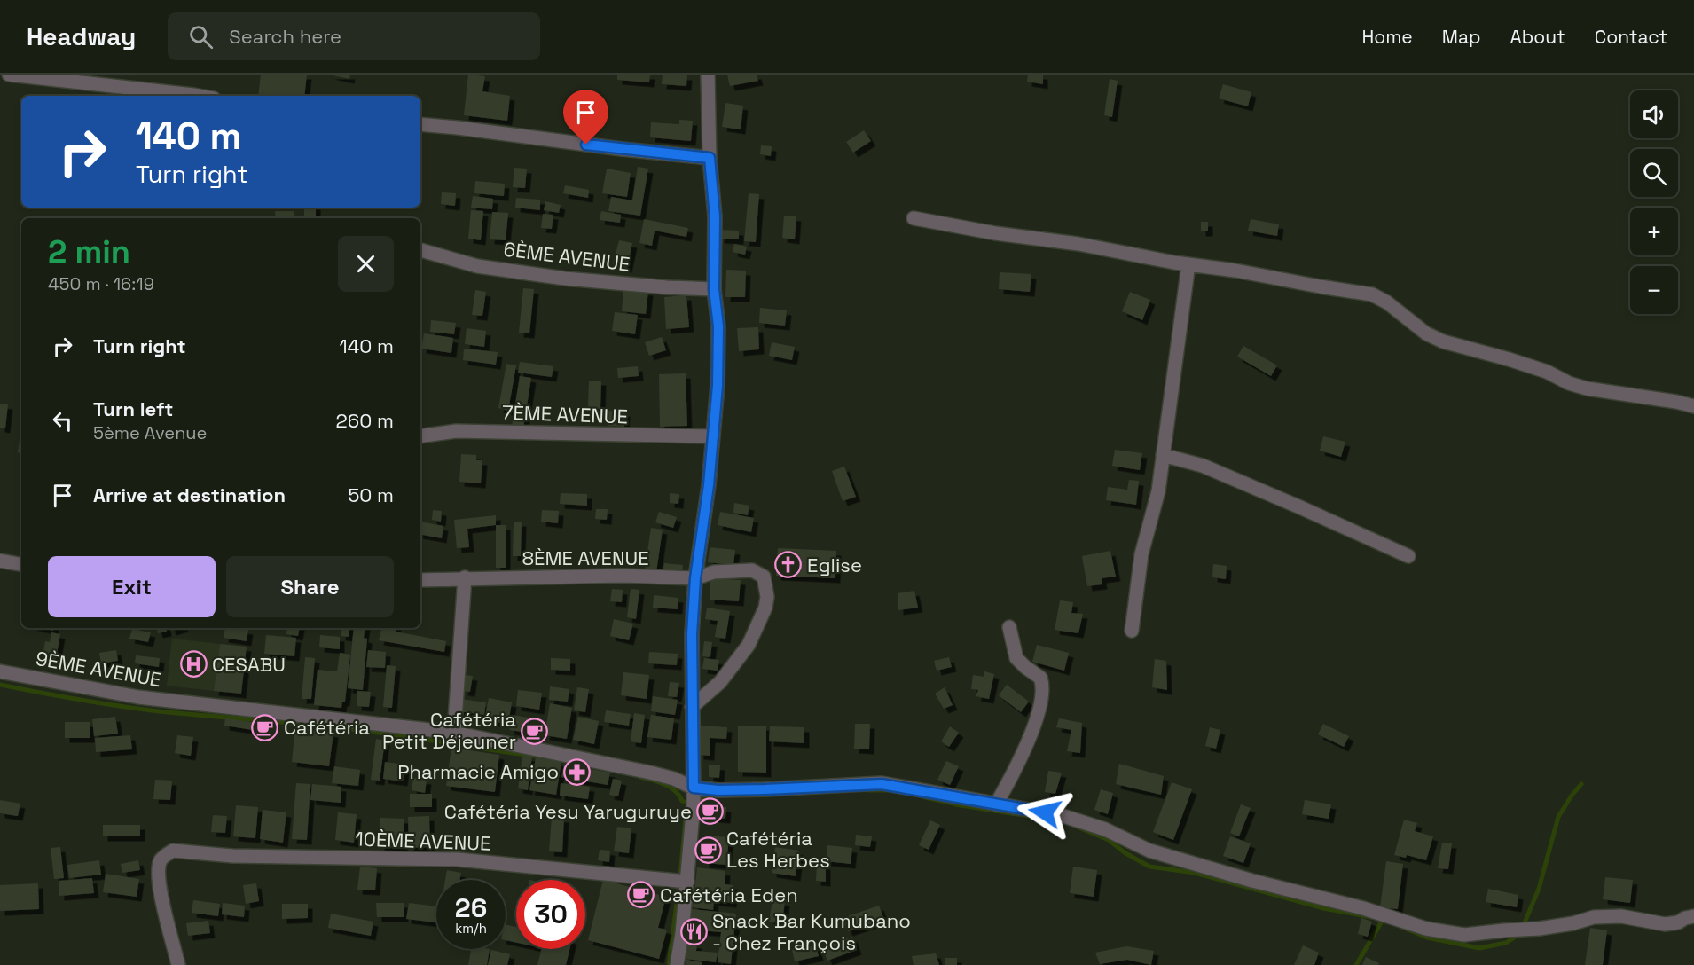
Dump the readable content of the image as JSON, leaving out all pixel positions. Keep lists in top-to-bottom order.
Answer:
{
  "streets": {
    "street": [
      "6ÈME AVENUE",
      "7ÈME AVENUE",
      "8ÈME AVENUE",
      "9ÈME AVENUE",
      "10ÈME AVENUE"
    ]
  },
  "places": {
    "church": ["Eglise"],
    "hospital": ["CESABU"],
    "cafe": [
      "Cafétéria",
      "Cafétéria Petit Déjeuner",
      "Cafétéria Yesu Yaruguruye",
      "Cafétéria Les Herbes",
      "Cafétéria Eden"
    ],
    "pharmacy": ["Pharmacie Amigo"],
    "restaurant": ["Snack Bar Kumubano - Chez François"]
  },
  "page": {
    "header": "Headway",
    "search": "Search here",
    "nav": [
      "Home",
      "Map",
      "About",
      "Contact"
    ],
    "map_buttons": ["+", "−"],
    "turn": ["140 m", "Turn right"],
    "heading": ["2 min", "450 m · 16:19"],
    "list": [
      {
        "name": "Turn right",
        "value": "140 m"
      },
      {
        "name": "Turn left",
        "note": "5ème Avenue",
        "value": "260 m"
      },
      {
        "name": "Arrive at destination",
        "value": "50 m"
      }
    ],
    "buttons": ["Exit", "Share"],
    "speed": "26 km/h",
    "limit": "30"
  }
}
